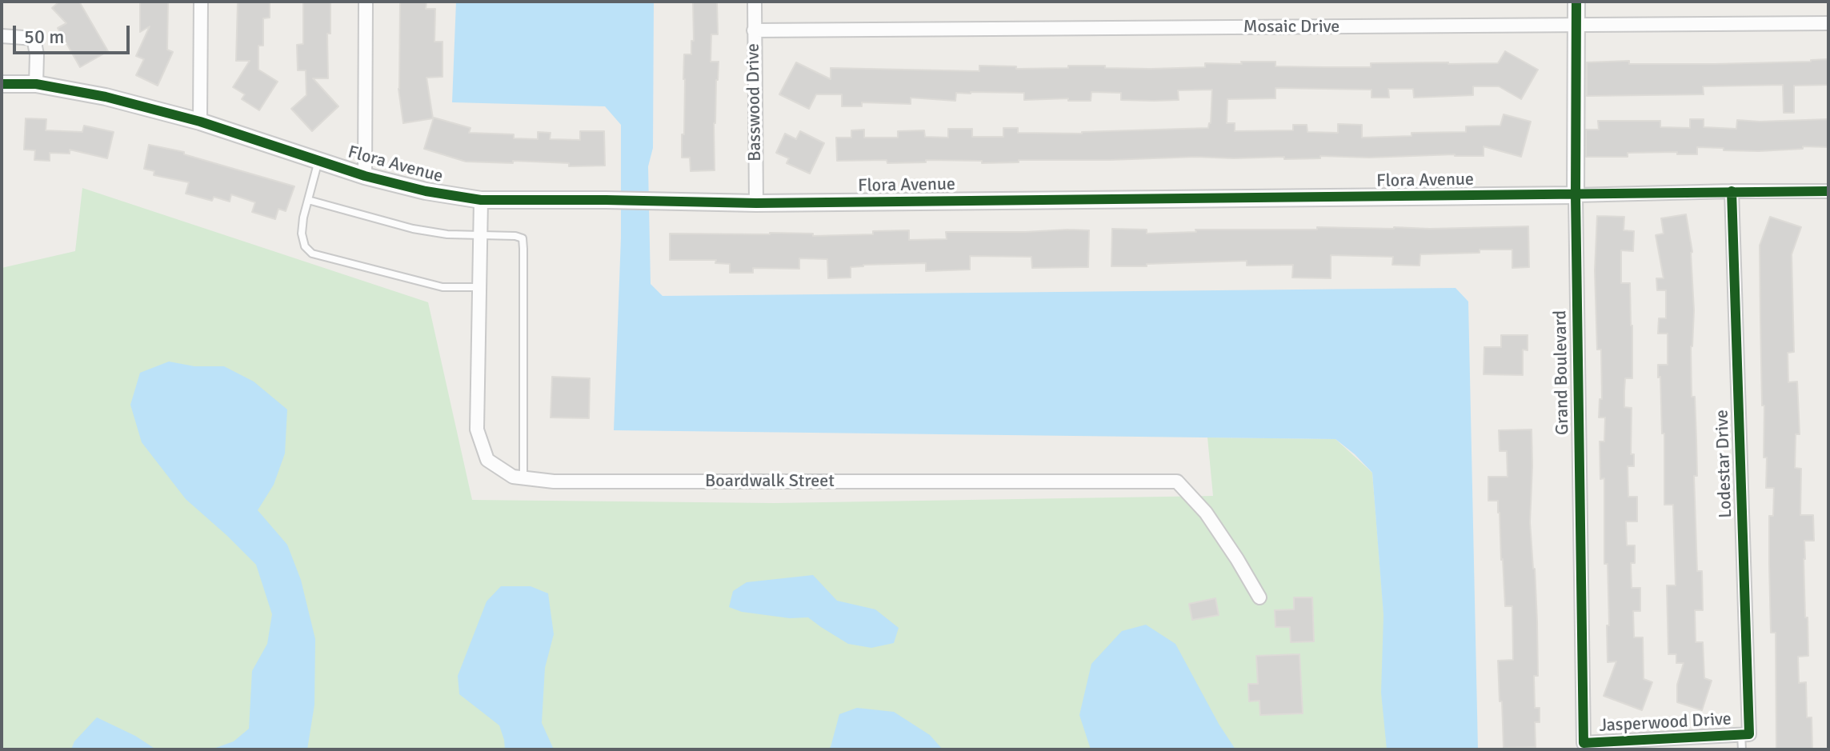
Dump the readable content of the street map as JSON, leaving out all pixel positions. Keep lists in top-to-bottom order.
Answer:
{
  "streets": {
    "street": [
      "Mosaic Drive",
      "Basswood Drive",
      "Flora Avenue",
      "Grand Boulevard",
      "Lodestar Drive",
      "Boardwalk Street",
      "Jasperwood Drive"
    ]
  },
  "crossings": [
    ["Mosaic Drive", "Basswood Drive"],
    ["Mosaic Drive", "Grand Boulevard"],
    ["Basswood Drive", "Flora Avenue"],
    ["Flora Avenue", "Grand Boulevard"],
    ["Flora Avenue", "Lodestar Drive"],
    ["Flora Avenue", "Boardwalk Street"],
    ["Grand Boulevard", "Jasperwood Drive"],
    ["Lodestar Drive", "Jasperwood Drive"]
  ],
  "scale_bar": "50 m"
}
